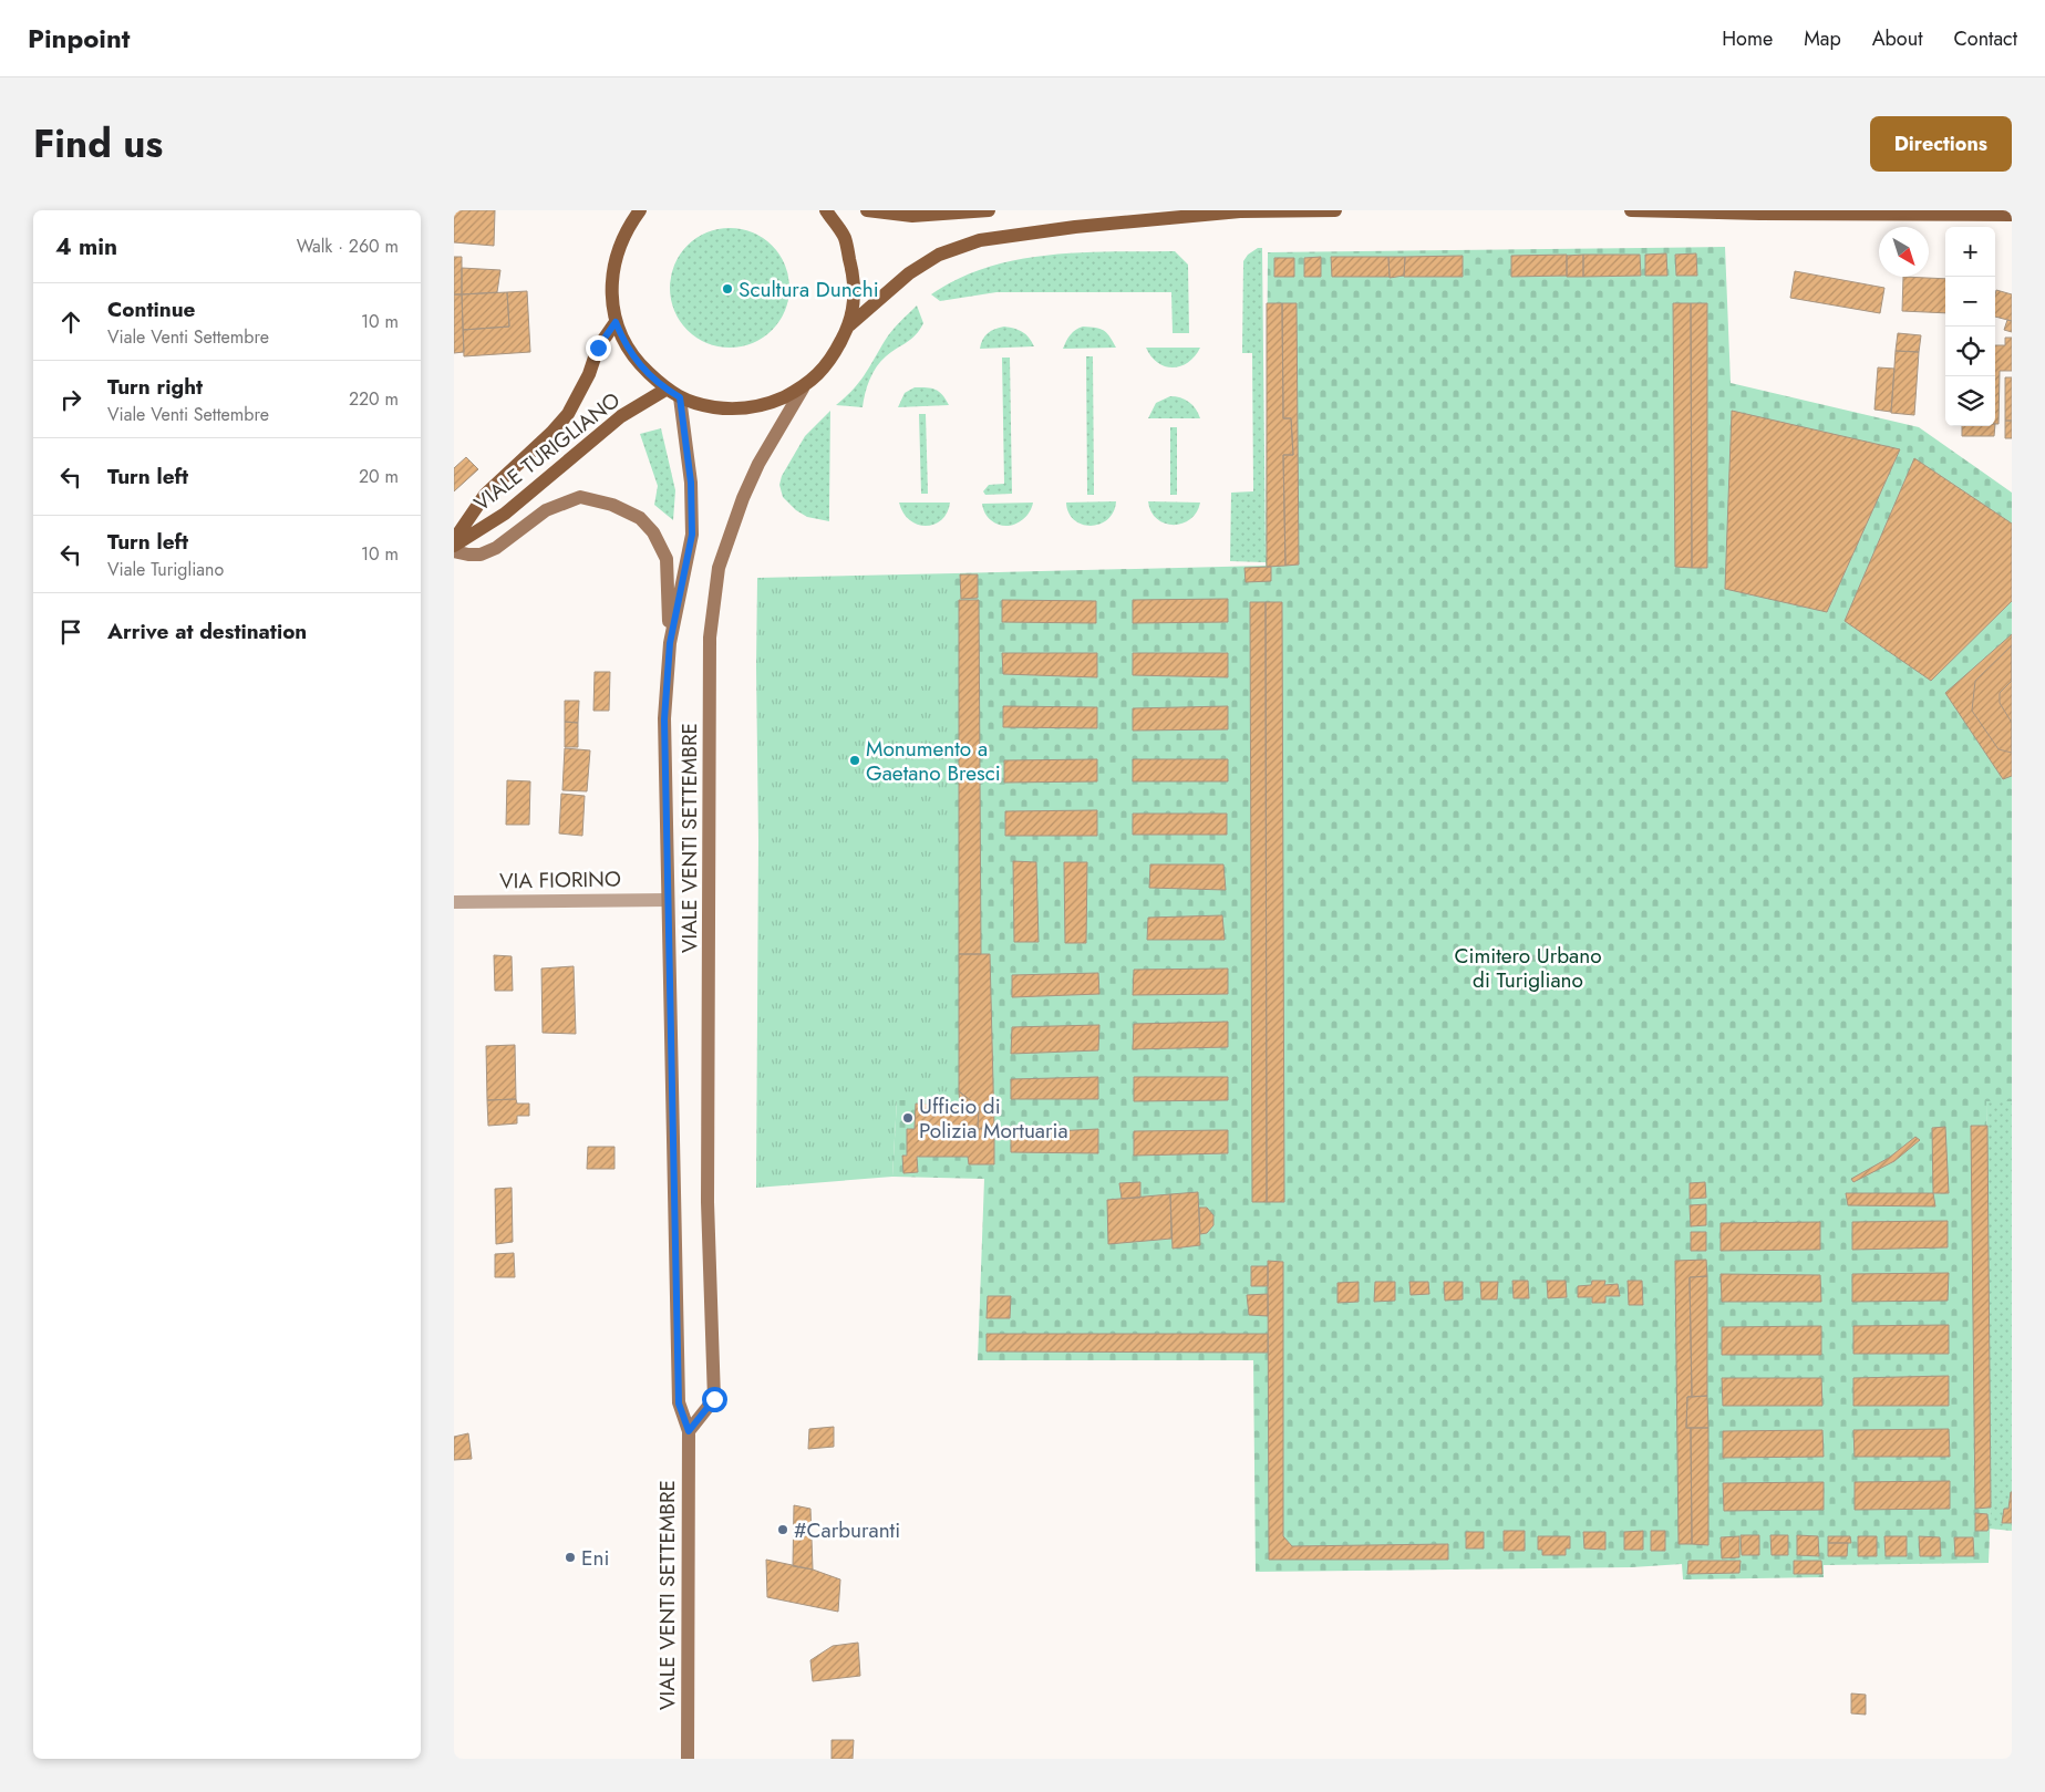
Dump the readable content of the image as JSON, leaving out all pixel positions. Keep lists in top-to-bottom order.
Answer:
{
  "streets": {
    "main road": ["VIALE TURIGLIANO", "VIALE VENTI SETTEMBRE"],
    "street": ["VIA FIORINO"]
  },
  "crossings": [
    ["VIALE VENTI SETTEMBRE", "VIA FIORINO"]
  ],
  "parks": ["Cimitero Urbano di Turigliano"],
  "places": [
    "Scultura Dunchi",
    "Monumento a Gaetano Bresci",
    "Ufficio di Polizia Mortuaria",
    "#Carburanti",
    "Eni"
  ],
  "north": "bottom right",
  "page": {
    "header": "Pinpoint",
    "nav": [
      "Home",
      "Map",
      "About",
      "Contact"
    ],
    "title": "Find us",
    "buttons": "Directions",
    "heading": ["4 min", "Walk · 260 m"],
    "map_buttons": ["+", "−"],
    "list": [
      ["Continue", "Viale Venti Settembre", "10 m"],
      ["Turn right", "Viale Venti Settembre", "220 m"],
      ["Turn left", "20 m"],
      ["Turn left", "Viale Turigliano", "10 m"],
      "Arrive at destination"
    ]
  }
}
